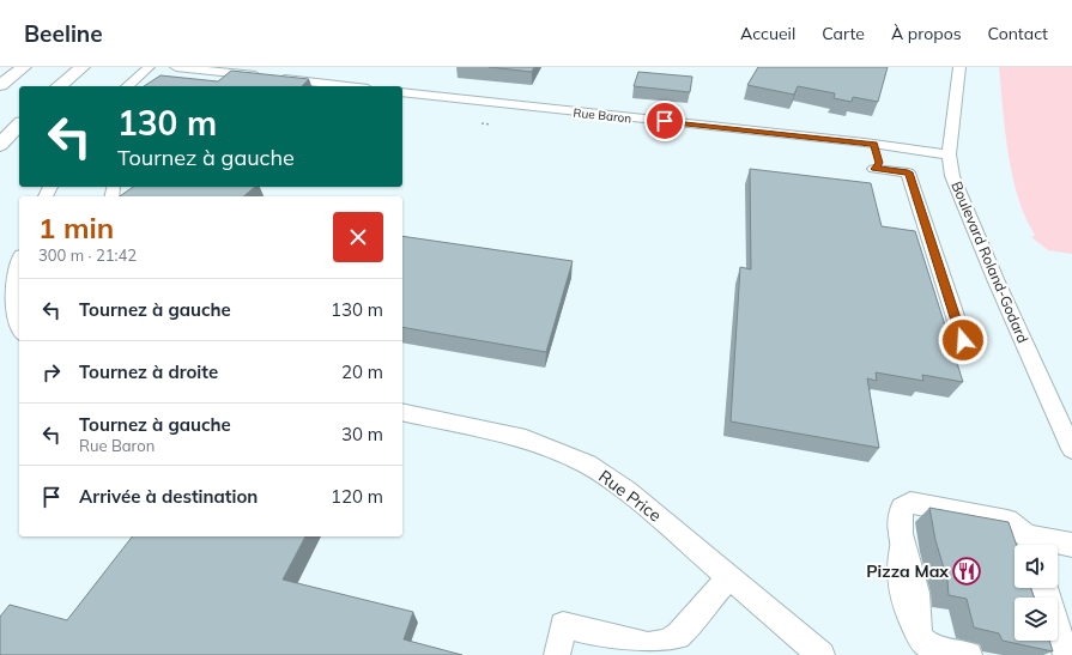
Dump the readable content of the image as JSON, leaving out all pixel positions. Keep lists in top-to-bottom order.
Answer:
{
  "streets": {
    "street": ["Rue Baron", "Boulevard Roland-Godard", "Rue Price"]
  },
  "crossings": [
    ["Rue Baron", "Boulevard Roland-Godard"]
  ],
  "places": {
    "restaurant": ["Pizza Max"]
  },
  "page": {
    "header": "Beeline",
    "nav": [
      "Accueil",
      "Carte",
      "À propos",
      "Contact"
    ],
    "turn": ["130 m", "Tournez à gauche"],
    "heading": ["1 min", "300 m · 21:42"],
    "list": [
      {
        "name": "Tournez à gauche",
        "value": "130 m"
      },
      {
        "name": "Tournez à droite",
        "value": "20 m"
      },
      {
        "name": "Tournez à gauche",
        "note": "Rue Baron",
        "value": "30 m"
      },
      {
        "name": "Arrivée à destination",
        "value": "120 m"
      }
    ]
  }
}
